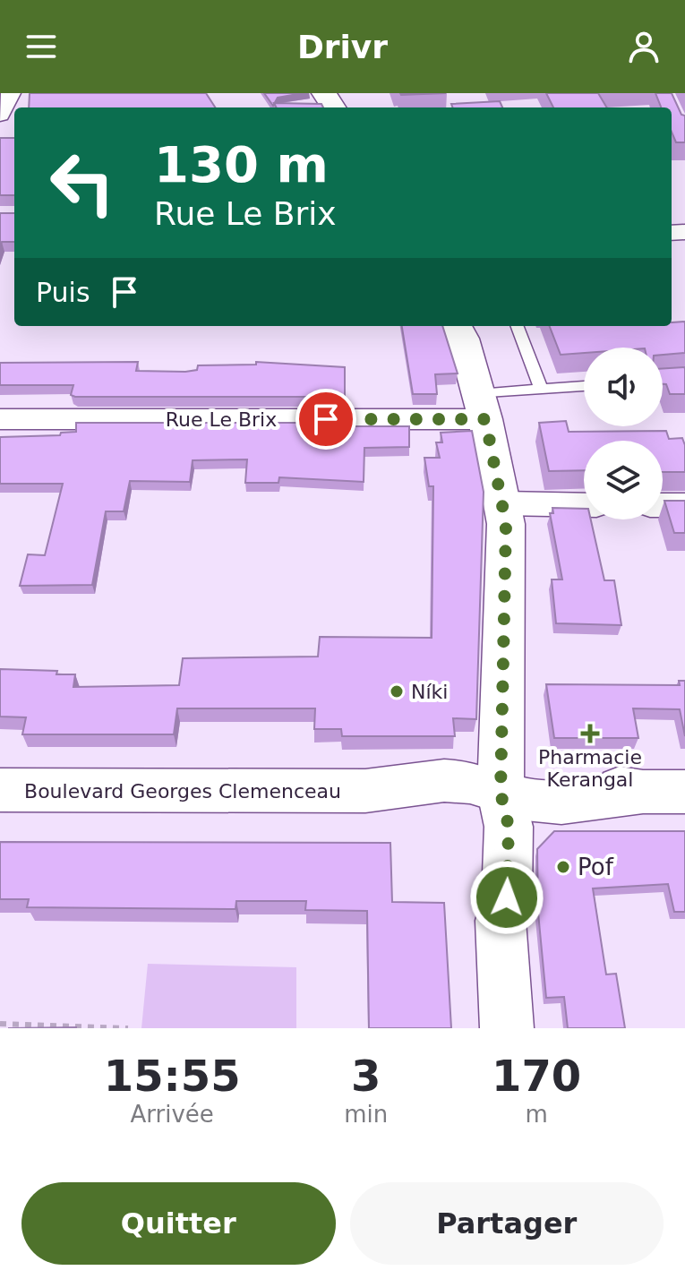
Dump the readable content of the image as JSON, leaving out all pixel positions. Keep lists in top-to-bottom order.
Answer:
{
  "streets": {
    "street": ["Rue Le Brix", "Boulevard Georges Clemenceau"]
  },
  "places": {
    "other": ["Níki", "Pof"],
    "health": ["Pharmacie Kerangal"]
  },
  "page": {
    "header": "Drivr",
    "turn": ["130 m", "Rue Le Brix"],
    "then": "Puis",
    "eta": [
      "15:55",
      "Arrivée",
      "3",
      "min",
      "170",
      "m"
    ],
    "buttons": ["Quitter", "Partager"]
  }
}
